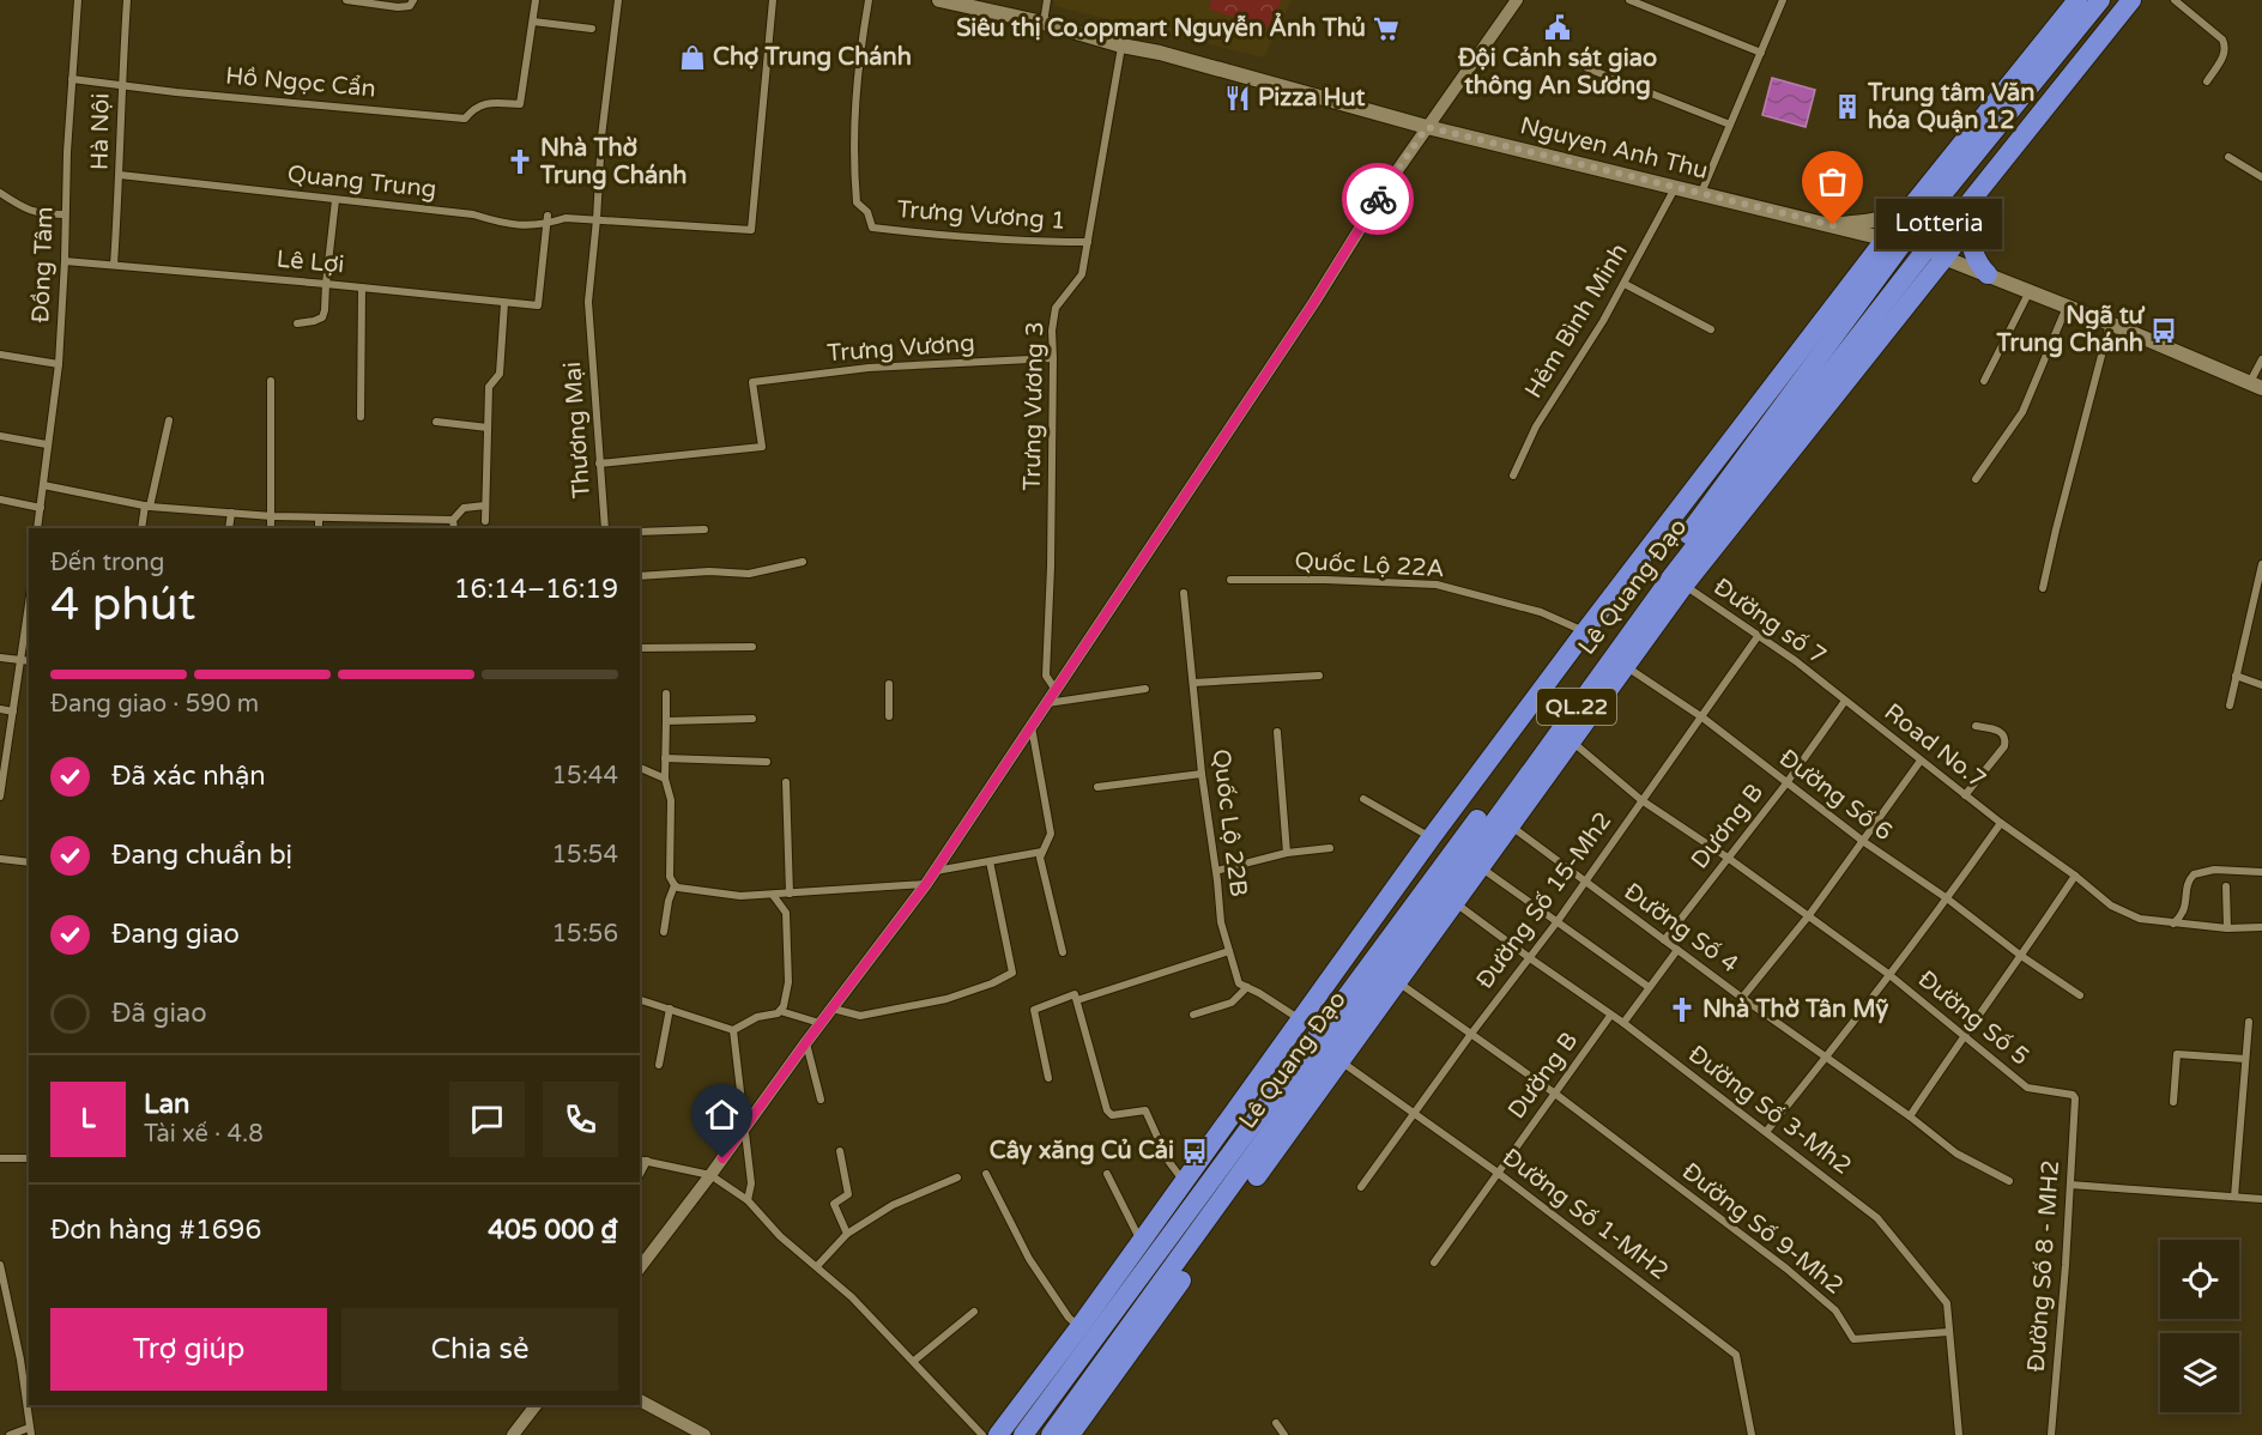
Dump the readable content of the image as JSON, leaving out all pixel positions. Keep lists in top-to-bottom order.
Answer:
{
  "streets": {
    "highway": ["Lê Quang Đạo", "QL.22"],
    "main road": ["Nguyen Anh Thu"],
    "street": [
      "Hồ Ngọc Cẩn",
      "Hà Nội",
      "Quang Trung",
      "Trưng Vương 1",
      "Lê Lợi",
      "Đồng Tâm",
      "Hẻm Bình Minh",
      "Trưng Vương",
      "Trưng Vương 3",
      "Thương Mại",
      "Quốc Lộ 22A",
      "Đường số 7",
      "Road No.7",
      "Đường Số 6",
      "Quốc Lộ 22B",
      "Dương B",
      "Đường Số 15-Mh2",
      "Đường Số 4",
      "Đường Số 5",
      "Dường B",
      "Đường Số 3-Mh2",
      "Đường Số 1-MH2",
      "Đường Số 9-Mh2",
      "Đường Số 8 - MH2"
    ]
  },
  "crossings": [
    ["Hồ Ngọc Cẩn", "Hà Nội"],
    ["Hồ Ngọc Cẩn", "Đồng Tâm"],
    ["Hà Nội", "Quang Trung"],
    ["Hà Nội", "Lê Lợi"],
    ["Nguyen Anh Thu", "Hẻm Bình Minh"],
    ["Nguyen Anh Thu", "Trưng Vương 3"],
    ["Nguyen Anh Thu", "Lê Quang Đạo"],
    ["Quang Trung", "Lê Lợi"],
    ["Quang Trung", "Thương Mại"],
    ["Trưng Vương 1", "Trưng Vương 3"],
    ["Lê Lợi", "Đồng Tâm"],
    ["Trưng Vương", "Trưng Vương 3"],
    ["Trưng Vương", "Thương Mại"],
    ["Quốc Lộ 22A", "Lê Quang Đạo"],
    ["Lê Quang Đạo", "Đường số 7"],
    ["Lê Quang Đạo", "Đường Số 6"],
    ["Lê Quang Đạo", "Đường Số 4"],
    ["Lê Quang Đạo", "Đường Số 3-Mh2"],
    ["Lê Quang Đạo", "Đường Số 1-MH2"],
    ["Đường số 7", "Road No.7"],
    ["Đường số 7", "Dương B"],
    ["Đường số 7", "Đường Số 15-Mh2"],
    ["Road No.7", "Dương B"],
    ["Đường Số 6", "Dương B"],
    ["Đường Số 6", "Đường Số 15-Mh2"],
    ["Dương B", "Đường Số 4"],
    ["Dương B", "Đường Số 5"],
    ["Đường Số 15-Mh2", "Đường Số 4"],
    ["Đường Số 15-Mh2", "Đường Số 3-Mh2"],
    ["Đường Số 15-Mh2", "Đường Số 1-MH2"],
    ["Đường Số 5", "Đường Số 8 - MH2"],
    ["Dường B", "Đường Số 3-Mh2"],
    ["Dường B", "Đường Số 1-MH2"],
    ["Dường B", "Đường Số 9-Mh2"],
    ["Đường Số 3-Mh2", "Đường Số 9-Mh2"]
  ],
  "places": {
    "public building": ["Đội Cảnh sát giao thông An Sương"],
    "supermarket": ["Siêu thị Co.opmart Nguyễn Ảnh Thủ"],
    "shop": ["Chợ Trung Chánh"],
    "restaurant": ["Pizza Hut"],
    "building": ["Trung tâm Văn hóa Quận 12"],
    "church": ["Nhà Thờ Trung Chánh", "Nhà Thờ Tân Mỹ"],
    "other": ["Lotteria"],
    "bus stop": ["Ngã tư Trung Chánh", "Cây xăng Củ Cải"]
  },
  "page": {
    "bubble": "Lotteria",
    "heading": ["4 phút", "Đến trong", "16:14–16:19"],
    "panel": [
      "Lan",
      "Tài xế · 4.8",
      "Đơn hàng #1696",
      "405 000 ₫"
    ],
    "bar": "Đang giao · 590 m",
    "list": [
      ["Đã xác nhận", "15:44"],
      ["Đang chuẩn bị", "15:54"],
      ["Đang giao", "15:56"],
      "Đã giao"
    ],
    "round": "L",
    "buttons": ["Trợ giúp", "Chia sẻ"]
  }
}
